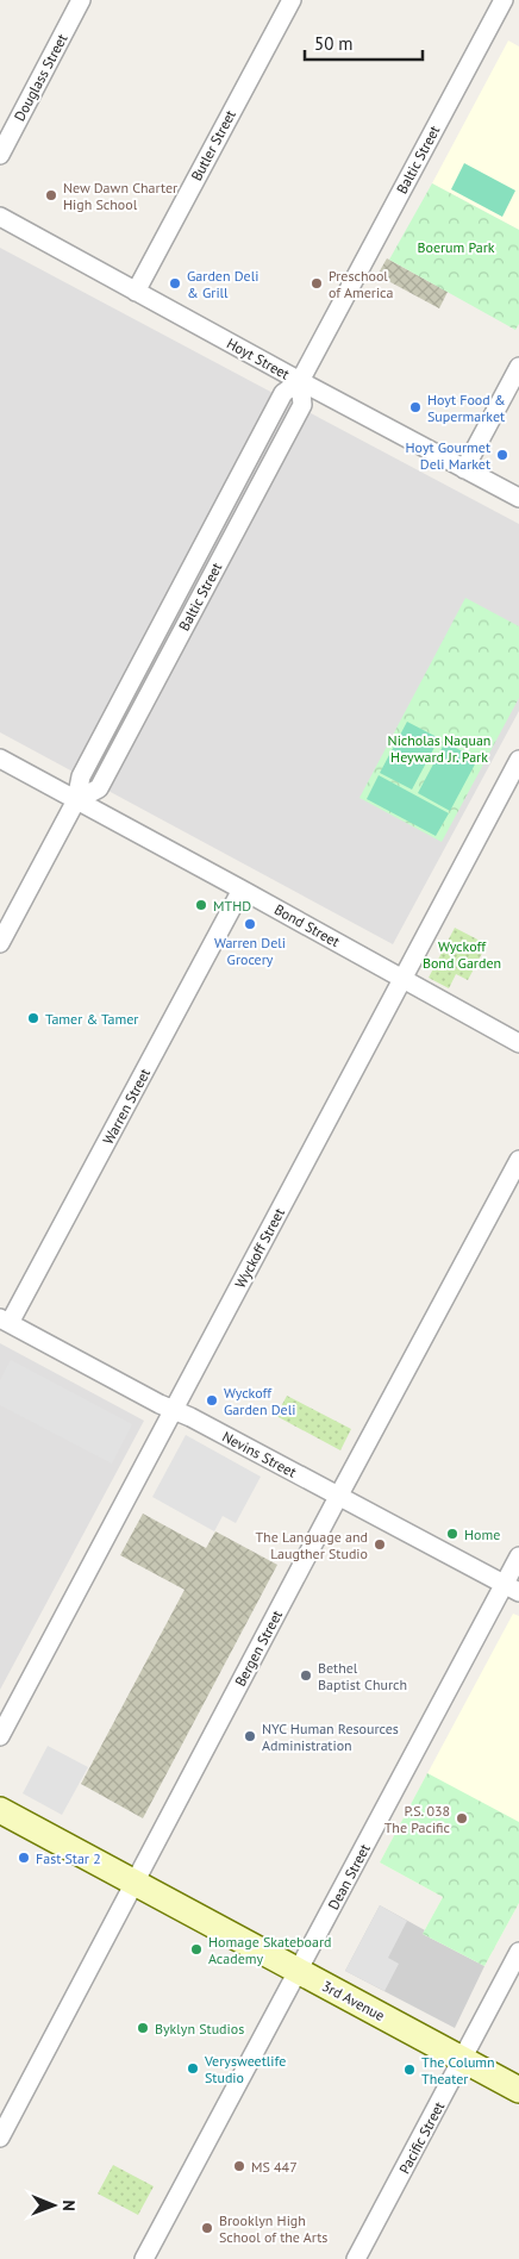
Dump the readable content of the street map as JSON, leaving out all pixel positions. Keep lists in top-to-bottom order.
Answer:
{
  "streets": {
    "main road": ["3rd Avenue"],
    "street": [
      "Douglass Street",
      "Butler Street",
      "Baltic Street",
      "Hoyt Street",
      "Bond Street",
      "Warren Street",
      "Wyckoff Street",
      "Nevins Street",
      "Bergen Street",
      "Dean Street",
      "Pacific Street"
    ]
  },
  "crossings": [
    ["Butler Street", "Hoyt Street"],
    ["Baltic Street", "Hoyt Street"],
    ["Baltic Street", "Bond Street"],
    ["Bond Street", "Warren Street"],
    ["Bond Street", "Wyckoff Street"],
    ["Warren Street", "Nevins Street"],
    ["Wyckoff Street", "Nevins Street"],
    ["Nevins Street", "Bergen Street"],
    ["Nevins Street", "Dean Street"],
    ["Bergen Street", "3rd Avenue"],
    ["Dean Street", "3rd Avenue"],
    ["3rd Avenue", "Pacific Street"]
  ],
  "parks": ["Boerum Park", "Nicholas Naquan Heyward Jr. Park", "Wyckoff Bond Garden"],
  "places": [
    "New Dawn Charter High School",
    "Garden Deli & Grill",
    "Preschool of America",
    "Hoyt Food & Supermarket",
    "Hoyt Gourmet Deli Market",
    "MTHD",
    "Warren Deli Grocery",
    "Tamer & Tamer",
    "Wyckoff Garden Deli",
    "Home",
    "The Language and Laugther Studio",
    "Bethel Baptist Church",
    "NYC Human Resources Administration",
    "P.S. 038 The Pacific",
    "Fast Star 2",
    "Homage Skateboard Academy",
    "Byklyn Studios",
    "Verysweetlife Studio",
    "The Column Theater",
    "MS 447",
    "Brooklyn High School of the Arts"
  ],
  "scale_bar": "50 m",
  "north": "right"
}
